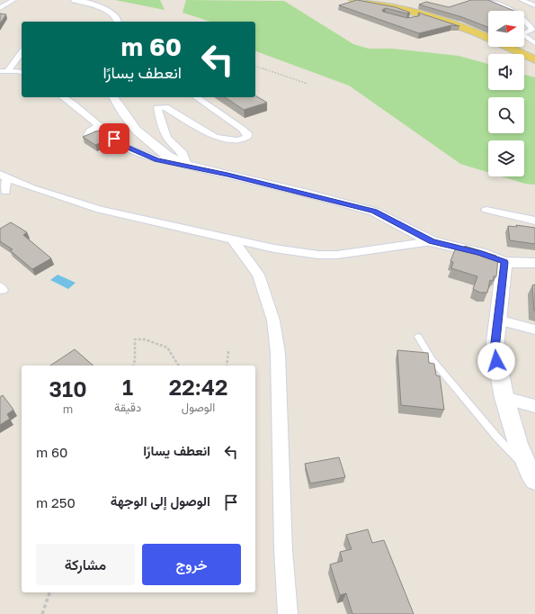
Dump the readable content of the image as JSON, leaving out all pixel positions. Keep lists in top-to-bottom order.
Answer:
{
  "north": "right",
  "page": {
    "turn": ["60 m", "انعطف يسارًا"],
    "eta": [
      "22:42",
      "الوصول",
      "1",
      "دقيقة",
      "310",
      "m"
    ],
    "list": [
      {
        "name": "انعطف يسارًا",
        "value": "60 m"
      },
      {
        "name": "الوصول إلى الوجهة",
        "value": "250 m"
      }
    ],
    "buttons": ["خروج", "مشاركة"]
  }
}
